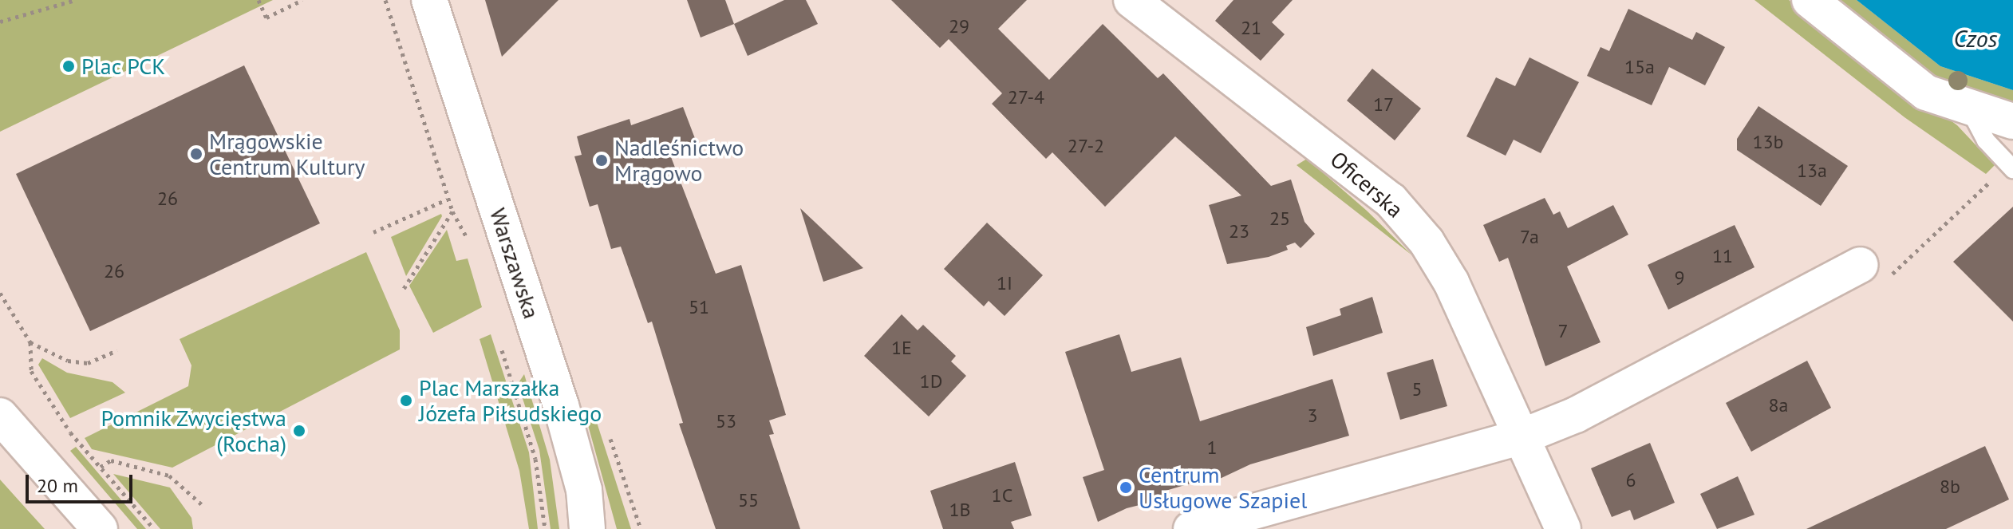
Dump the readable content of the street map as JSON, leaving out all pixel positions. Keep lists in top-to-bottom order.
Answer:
{
  "streets": {
    "street": ["Oficerska", "Warszawska"]
  },
  "water": ["Czos"],
  "places": [
    "Plac PCK",
    "Mrągowskie Centrum Kultury",
    "Nadleśnictwo Mrągowo",
    "Plac Marszałka Józefa Piłsudskiego",
    "Pomnik Zwycięstwa (Rocha)",
    "Centrum Usługowe Szapiel"
  ],
  "house_numbers": [
    "29",
    "21",
    "15a",
    "27-4",
    "17",
    "13b",
    "27-2",
    "13a",
    "26",
    "25",
    "23",
    "7a",
    "11",
    "26",
    "9",
    "1I",
    "51",
    "7",
    "1E",
    "1D",
    "5",
    "8a",
    "3",
    "53",
    "1",
    "6",
    "8b",
    "1C",
    "55",
    "1B"
  ],
  "scale_bar": "20 m"
}
